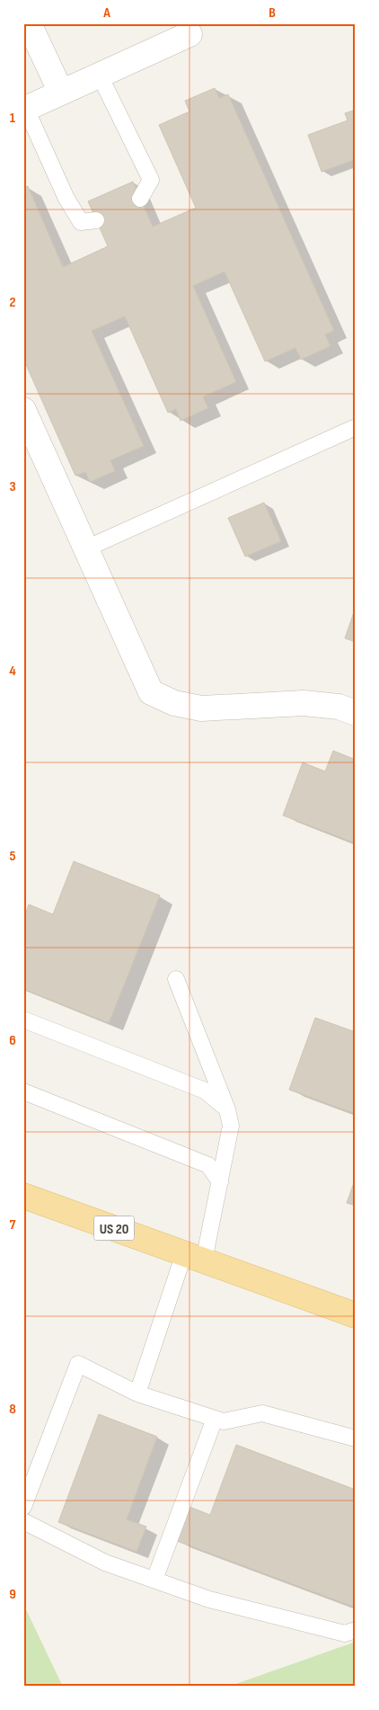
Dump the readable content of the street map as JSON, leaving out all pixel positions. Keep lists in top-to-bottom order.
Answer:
{
  "streets": {
    "main road": ["US 20"]
  },
  "grid": {
    "columns": ["A", "B"],
    "rows": [
      "1",
      "2",
      "3",
      "4",
      "5",
      "6",
      "7",
      "8",
      "9"
    ]
  }
}
